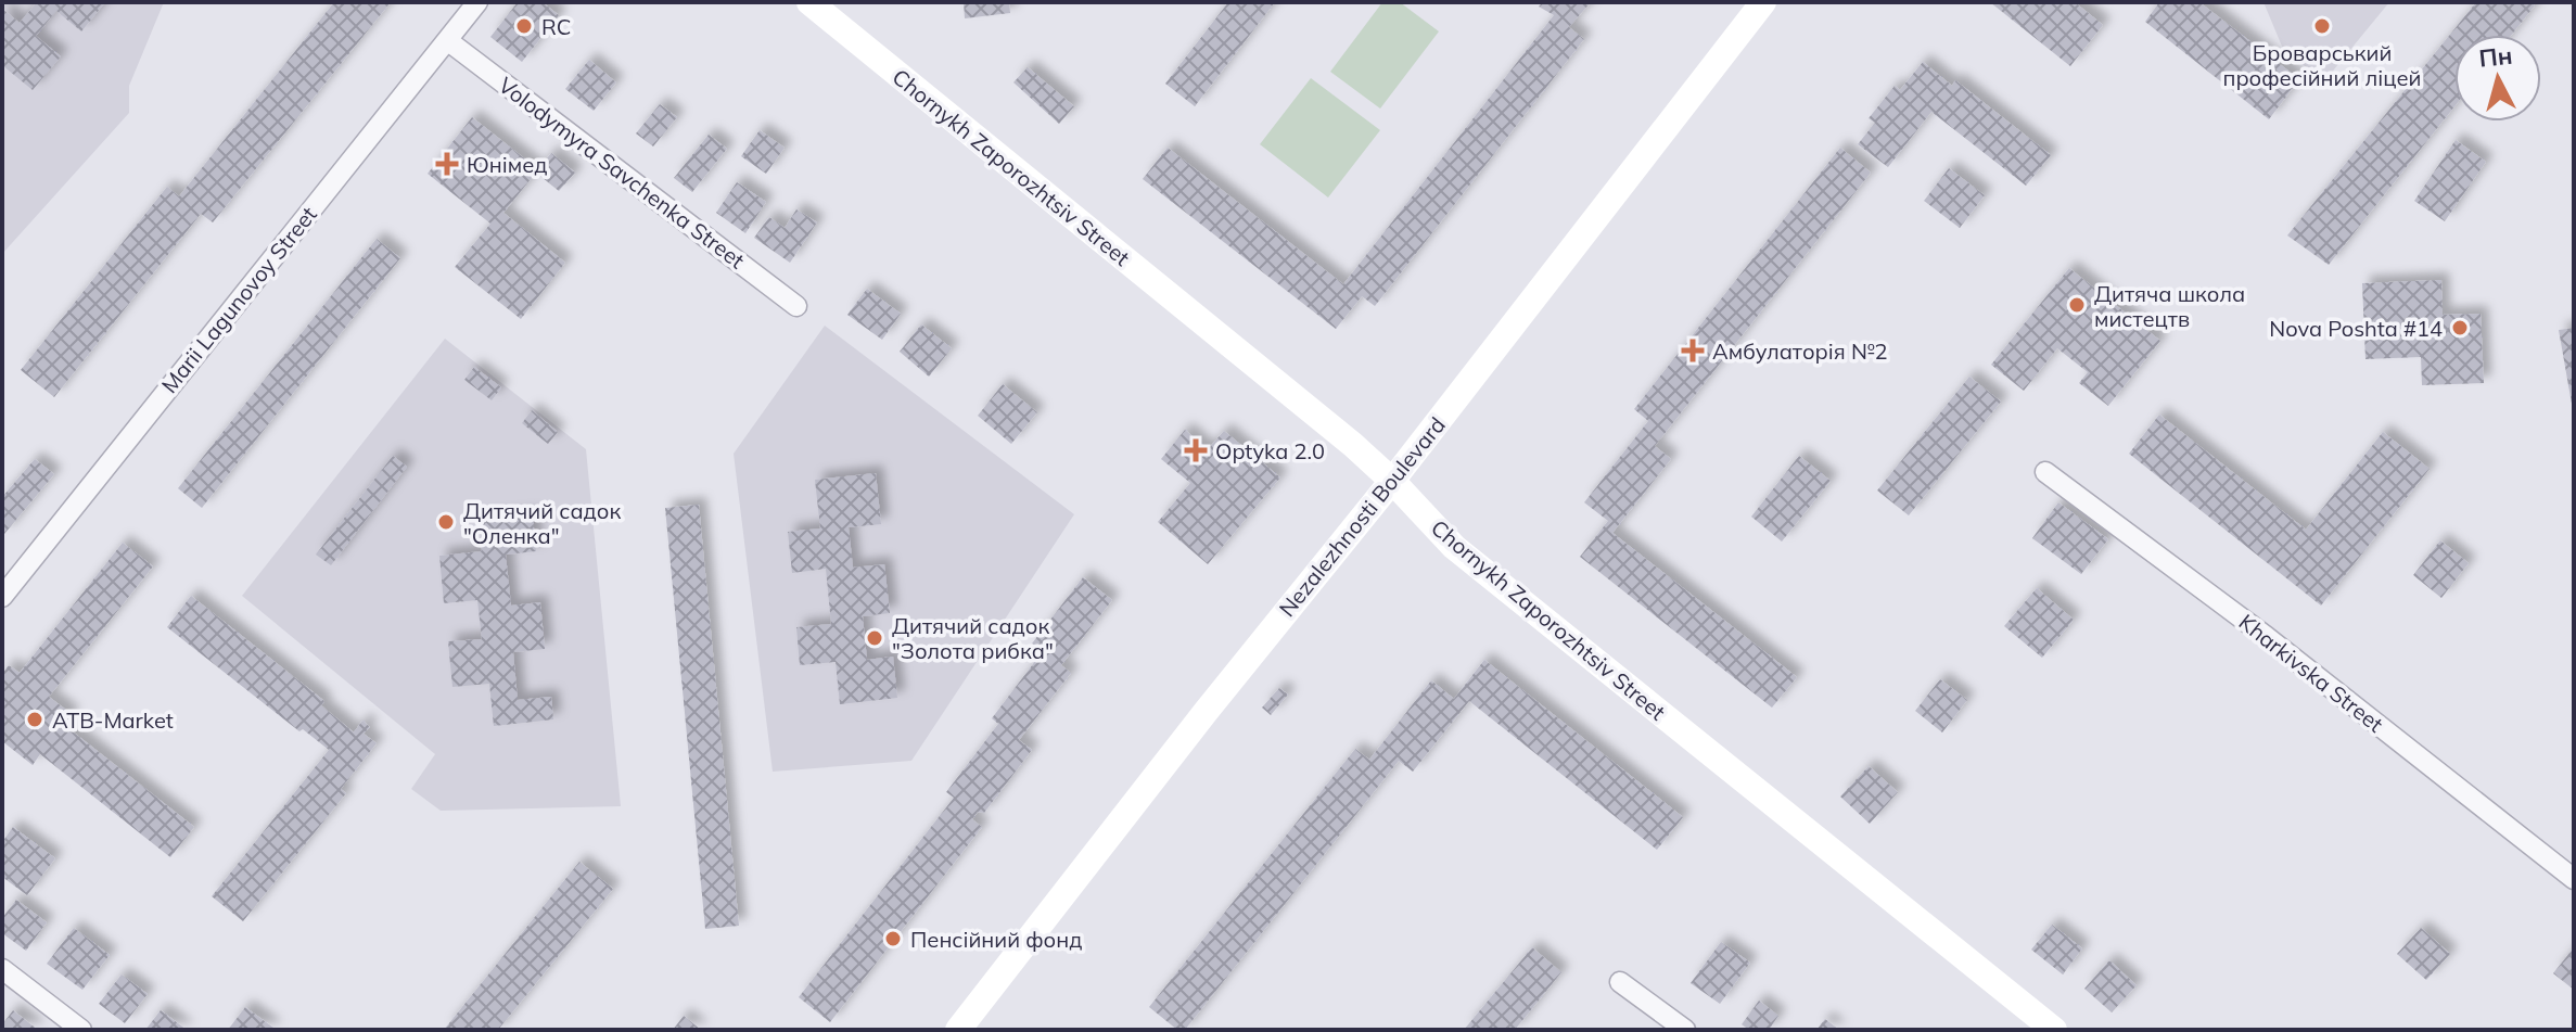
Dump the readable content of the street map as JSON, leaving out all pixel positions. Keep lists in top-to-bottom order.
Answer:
{
  "streets": {
    "street": [
      "Chornykh Zaporozhtsiv Street",
      "Volodymyra Savchenka Street",
      "Marii Lagunovoy Street",
      "Nezalezhnosti Boulevard",
      "Kharkivska Street"
    ]
  },
  "crossings": [
    ["Chornykh Zaporozhtsiv Street", "Nezalezhnosti Boulevard"],
    ["Volodymyra Savchenka Street", "Marii Lagunovoy Street"]
  ],
  "places": {
    "other": [
      "RC",
      "Броварський професійний ліцей",
      "Дитяча школа мистецтв",
      "Nova Poshta #14",
      "Дитячий садок \"Оленка\"",
      "Дитячий садок \"Золота рибка\"",
      "ATB-Market",
      "Пенсійний фонд"
    ],
    "health": ["Юнімед", "Амбулаторія №2", "Optyka 2.0"]
  },
  "north": "top"
}
